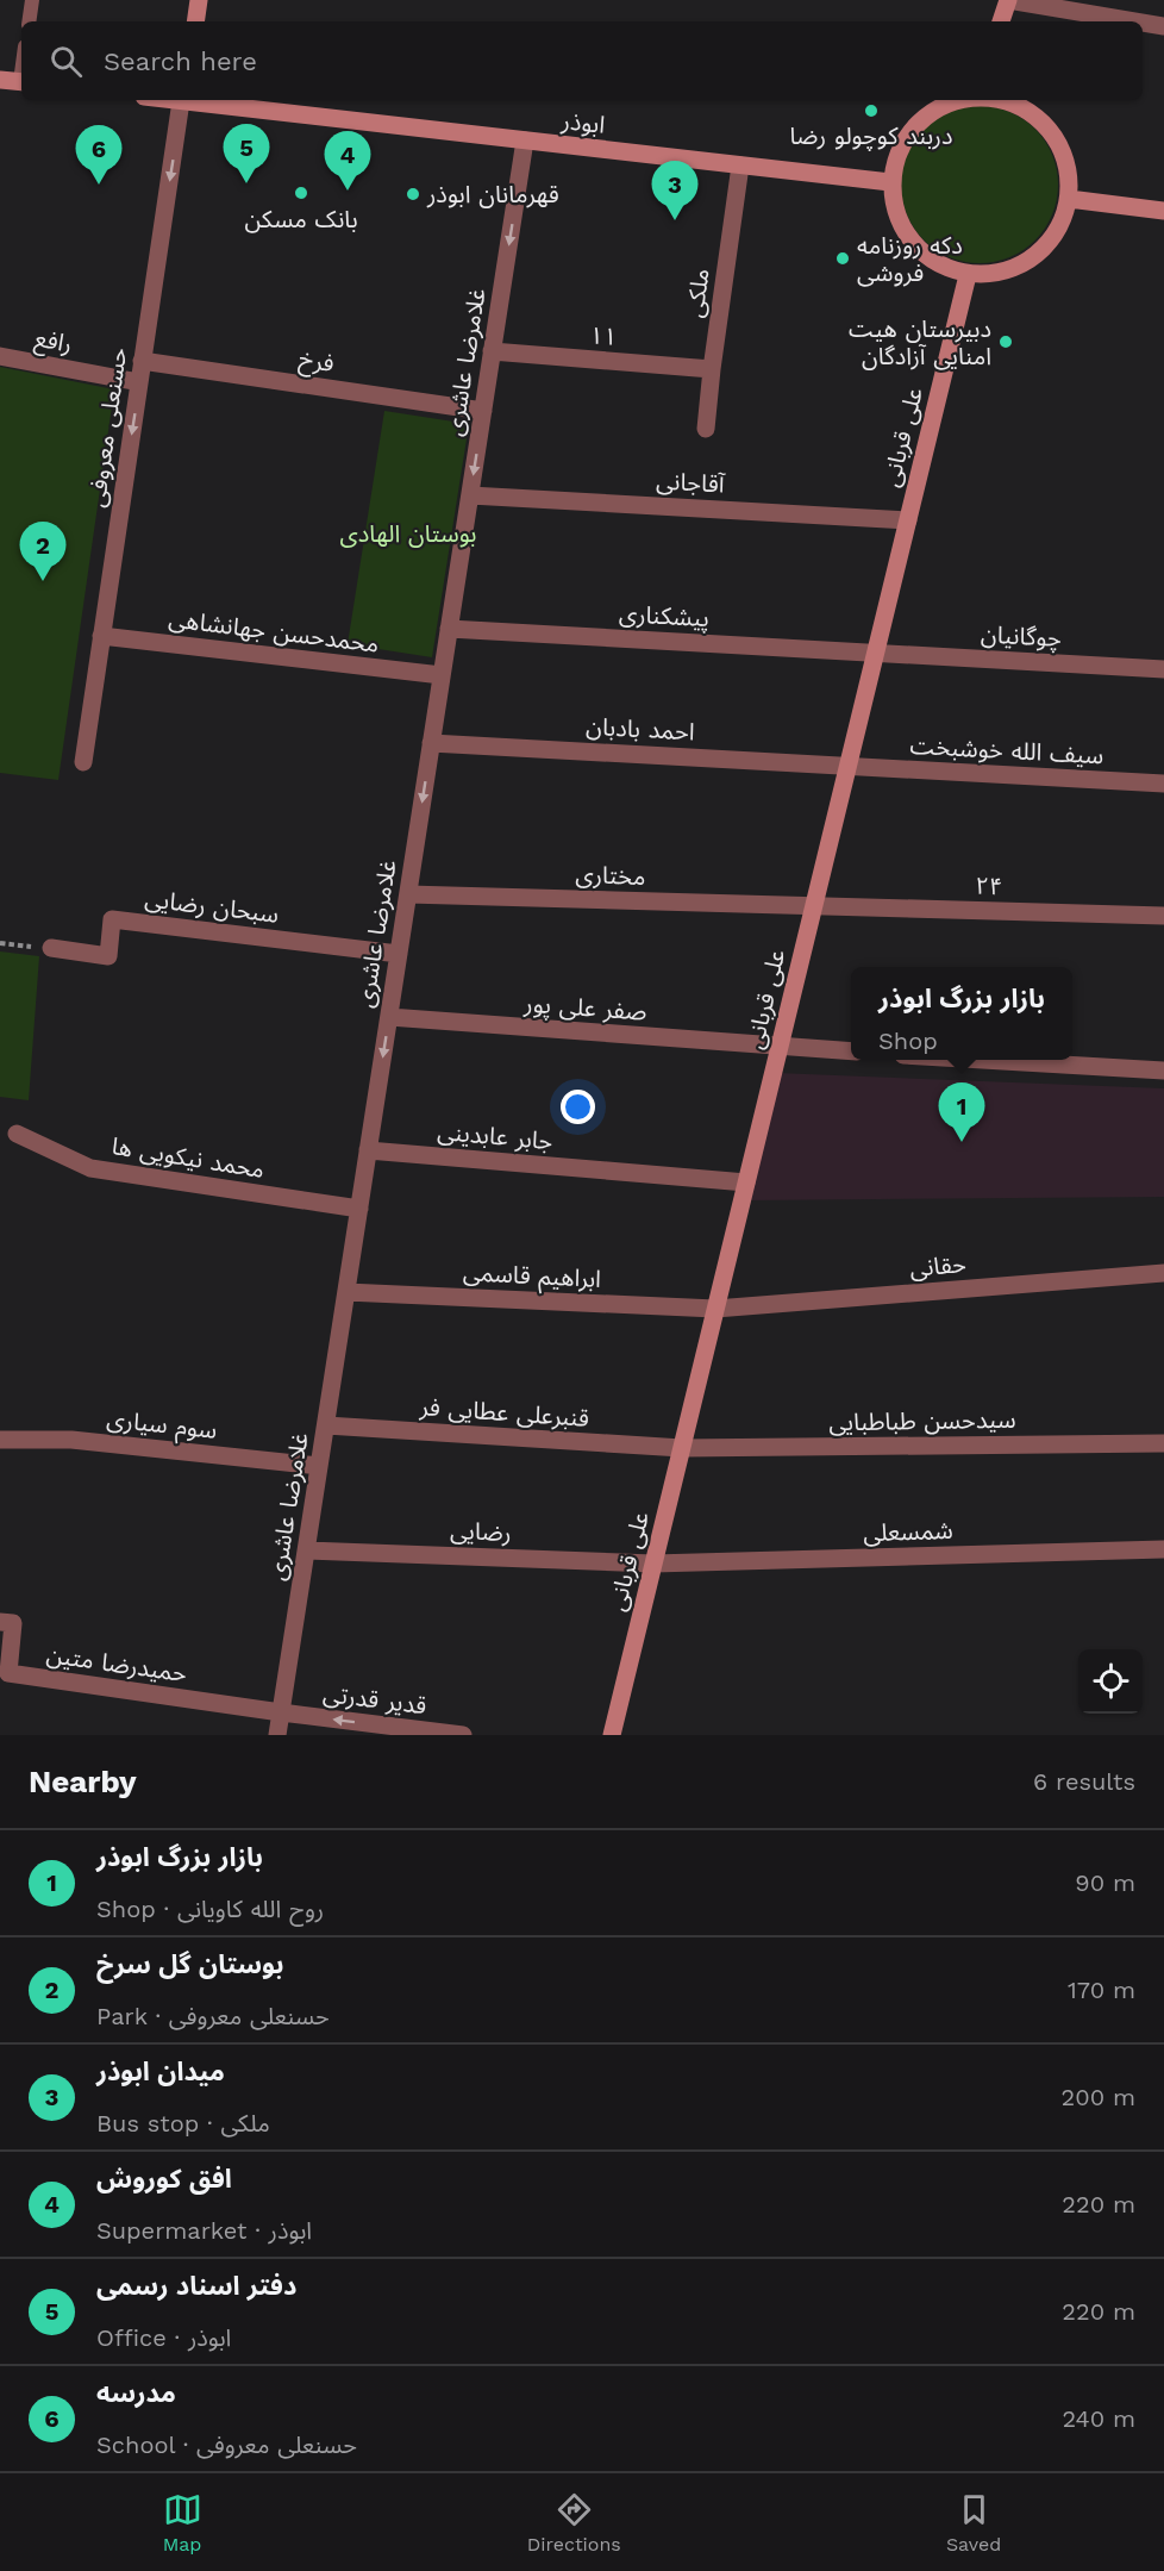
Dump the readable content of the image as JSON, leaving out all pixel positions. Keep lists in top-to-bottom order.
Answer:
{
  "streets": {
    "street": [
      "ابوذر",
      "ملکی",
      "۱۱",
      "رافع",
      "فرخ",
      "غلامرضا عاشری",
      "حسنعلی معروفی",
      "علی قربانی",
      "آقاجانی",
      "پیشکناری",
      "محمدحسن جهانشاهی",
      "چوگانیان",
      "احمد بادبان",
      "سیف الله خوشبخت",
      "مختاری",
      "۲۴",
      "سبحان رضایی",
      "صفر علی پور",
      "جابر عابدینی",
      "محمد نیکویی ها",
      "حقانی",
      "ابراهیم قاسمی",
      "قنبرعلی عطایی فر",
      "سیدحسن طباطبایی",
      "سوم سیاری",
      "رضایی",
      "شمسعلی",
      "حمیدرضا متین",
      "قدیر قدرتی"
    ]
  },
  "crossings": [
    ["ابوذر", "ملکی"],
    ["ابوذر", "غلامرضا عاشری"],
    ["ملکی", "۱۱"],
    ["۱۱", "غلامرضا عاشری"],
    ["رافع", "حسنعلی معروفی"],
    ["فرخ", "غلامرضا عاشری"],
    ["فرخ", "حسنعلی معروفی"],
    ["غلامرضا عاشری", "آقاجانی"],
    ["غلامرضا عاشری", "پیشکناری"],
    ["غلامرضا عاشری", "محمدحسن جهانشاهی"],
    ["غلامرضا عاشری", "احمد بادبان"],
    ["غلامرضا عاشری", "مختاری"],
    ["غلامرضا عاشری", "سبحان رضایی"],
    ["غلامرضا عاشری", "صفر علی پور"],
    ["غلامرضا عاشری", "جابر عابدینی"],
    ["غلامرضا عاشری", "محمد نیکویی ها"],
    ["غلامرضا عاشری", "ابراهیم قاسمی"],
    ["غلامرضا عاشری", "قنبرعلی عطایی فر"],
    ["غلامرضا عاشری", "سوم سیاری"],
    ["غلامرضا عاشری", "رضایی"],
    ["غلامرضا عاشری", "حمیدرضا متین"],
    ["غلامرضا عاشری", "قدیر قدرتی"],
    ["حسنعلی معروفی", "محمدحسن جهانشاهی"],
    ["علی قربانی", "آقاجانی"],
    ["علی قربانی", "پیشکناری"],
    ["علی قربانی", "چوگانیان"],
    ["علی قربانی", "احمد بادبان"],
    ["علی قربانی", "سیف الله خوشبخت"],
    ["علی قربانی", "مختاری"],
    ["علی قربانی", "۲۴"],
    ["علی قربانی", "صفر علی پور"],
    ["علی قربانی", "جابر عابدینی"],
    ["علی قربانی", "حقانی"],
    ["علی قربانی", "ابراهیم قاسمی"],
    ["علی قربانی", "قنبرعلی عطایی فر"],
    ["علی قربانی", "سیدحسن طباطبایی"],
    ["علی قربانی", "رضایی"],
    ["علی قربانی", "شمسعلی"],
    ["پیشکناری", "چوگانیان"],
    ["احمد بادبان", "سیف الله خوشبخت"],
    ["مختاری", "۲۴"],
    ["حقانی", "ابراهیم قاسمی"],
    ["قنبرعلی عطایی فر", "سیدحسن طباطبایی"],
    ["رضایی", "شمسعلی"],
    ["حمیدرضا متین", "قدیر قدرتی"]
  ],
  "one_way": ["غلامرضا عاشری", "حسنعلی معروفی", "قدیر قدرتی"],
  "parks": ["بوستان الهادی"],
  "places": [
    "دربند کوچولو رضا",
    "بانک مسکن",
    "قهرمانان ابوذر",
    "دکه روزنامه فروشی",
    "دبیرستان هیت امنایی آزادگان"
  ],
  "page": {
    "search": "Search here",
    "pins": [
      "5",
      "6",
      "4",
      "3",
      "2",
      "1"
    ],
    "popup": ["بازار بزرگ ابوذر", "Shop"],
    "heading": ["Nearby", "6 results"],
    "list": [
      {
        "mark": "1",
        "name": "بازار بزرگ ابوذر",
        "note": "Shop · روح الله کاویانی",
        "value": "90 m"
      },
      {
        "mark": "2",
        "name": "بوستان گل سرخ",
        "note": "Park · حسنعلی معروفی",
        "value": "170 m"
      },
      {
        "mark": "3",
        "name": "میدان ابوذر",
        "note": "Bus stop · ملکی",
        "value": "200 m"
      },
      {
        "mark": "4",
        "name": "افق کوروش",
        "note": "Supermarket · ابوذر",
        "value": "220 m"
      },
      {
        "mark": "5",
        "name": "دفتر اسناد رسمی",
        "note": "Office · ابوذر",
        "value": "220 m"
      },
      {
        "mark": "6",
        "name": "مدرسه",
        "note": "School · حسنعلی معروفی",
        "value": "240 m"
      }
    ],
    "nav": ["Map", "Directions", "Saved"]
  }
}
